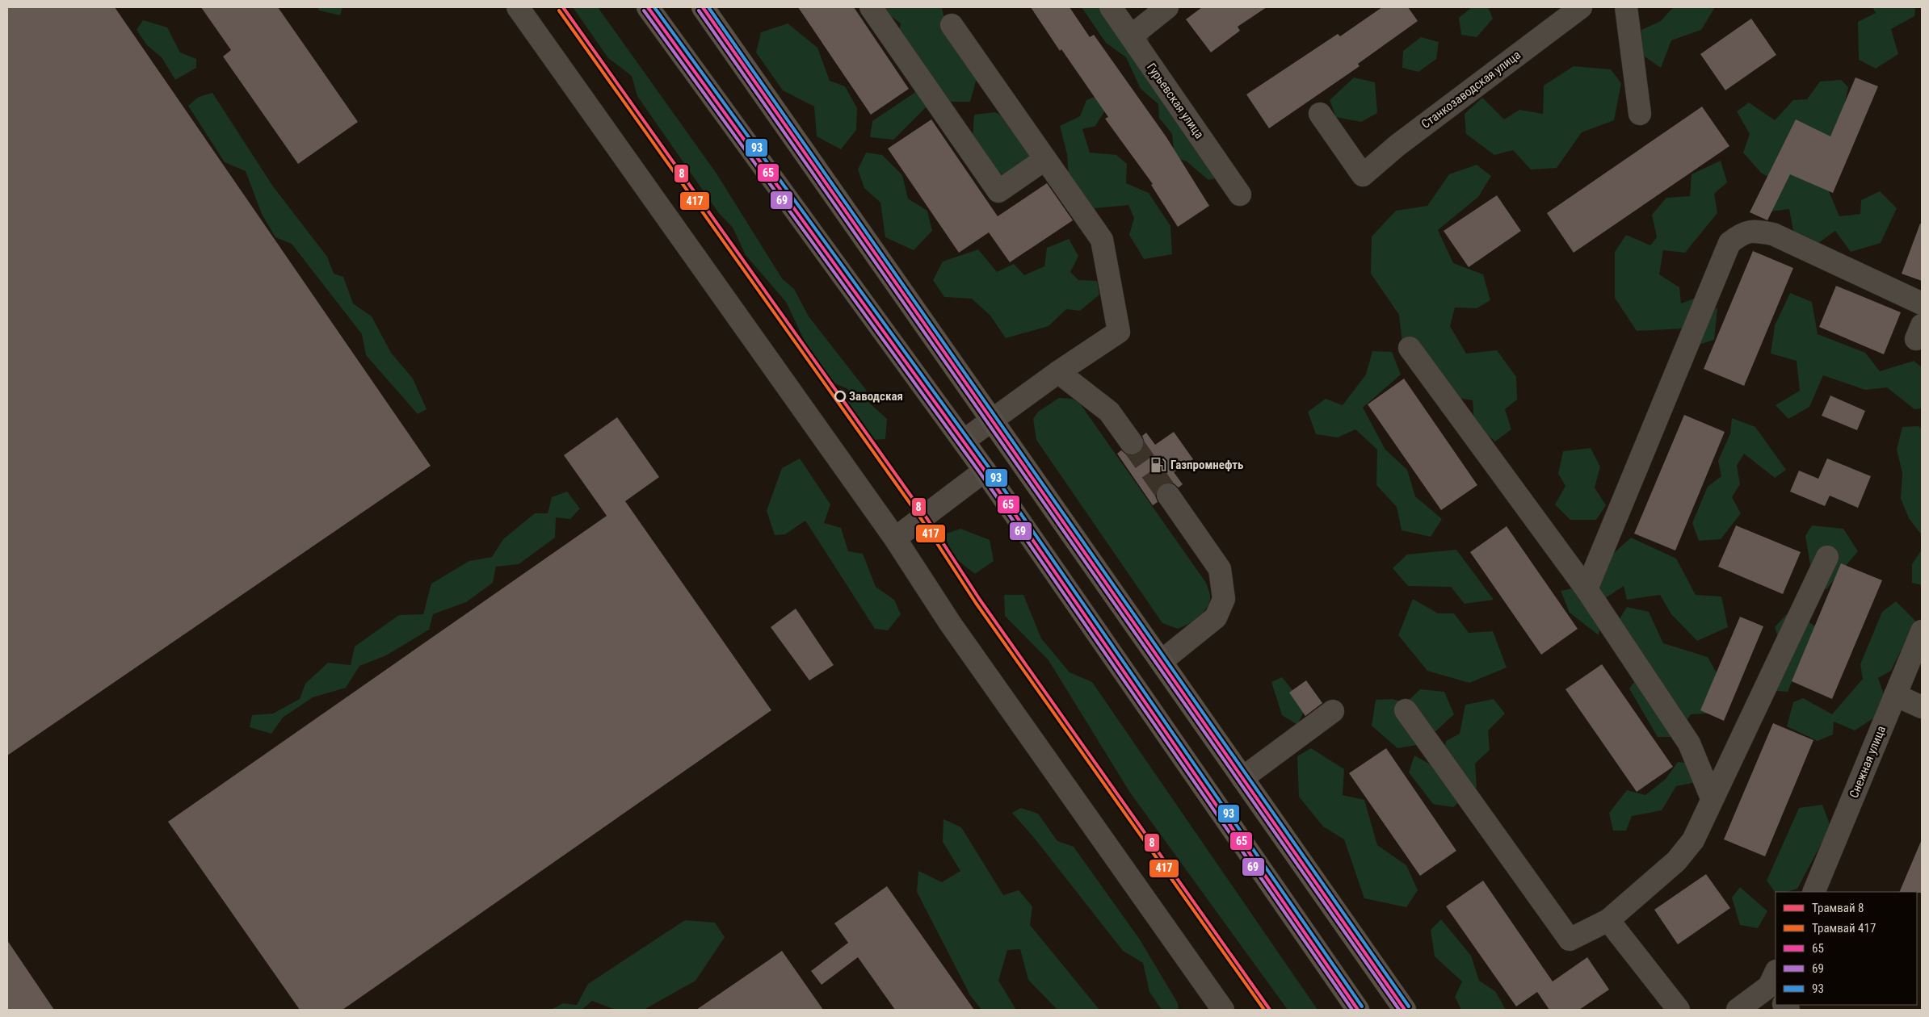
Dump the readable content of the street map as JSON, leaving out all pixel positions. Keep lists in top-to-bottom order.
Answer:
{
  "streets": {
    "street": ["Станкозаводская улица", "Гурьевская улица", "Снежная улица"]
  },
  "places": {
    "other": ["Заводская"],
    "fuel station": ["Газпромнефть"]
  },
  "lines": [
    "tram line 8",
    "transit line 65",
    "transit line 93",
    "tram line 417",
    "transit line 69"
  ],
  "legend": [
    "Трамвай 8",
    "Трамвай 417",
    "65",
    "69",
    "93"
  ]
}
